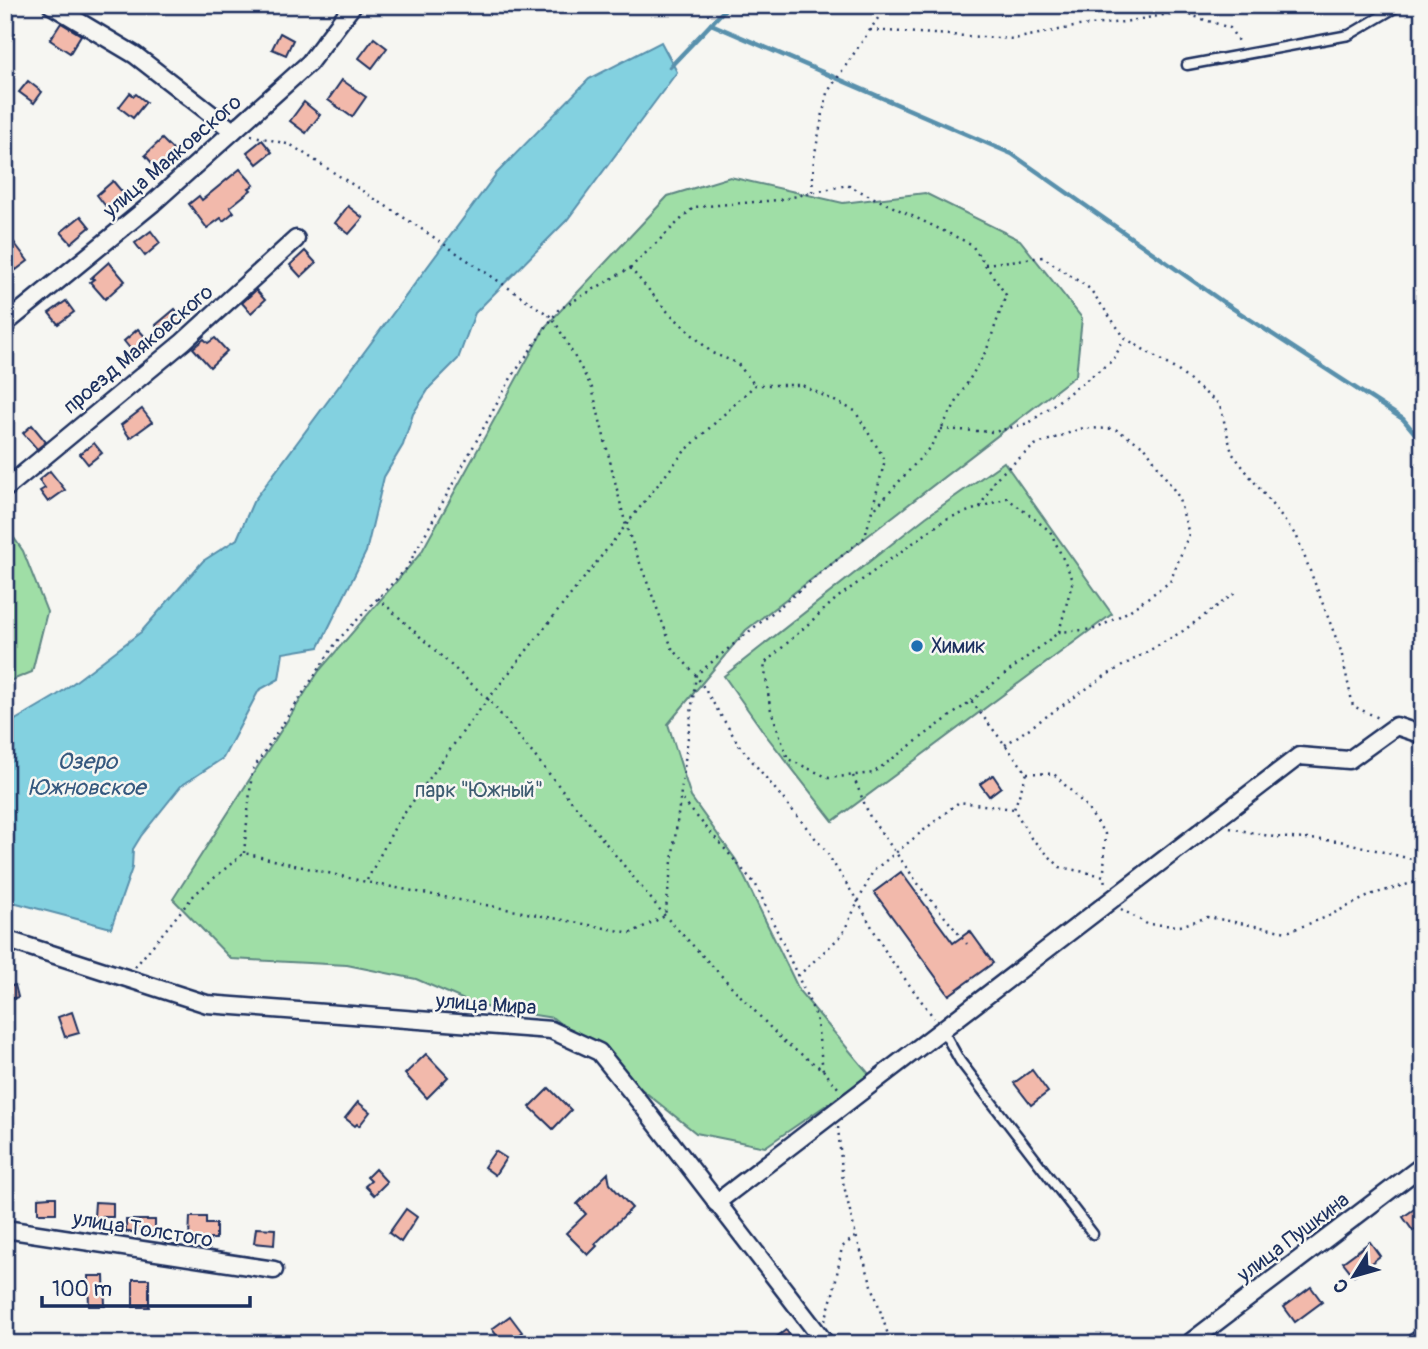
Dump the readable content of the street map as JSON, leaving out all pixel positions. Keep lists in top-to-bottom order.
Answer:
{
  "streets": {
    "street": [
      "улица Маяковского",
      "проезд Маяковского",
      "улица Мира",
      "улица Толстого",
      "улица Пушкина"
    ]
  },
  "water": ["Озеро Южновское"],
  "parks": ["парк \"Южный\""],
  "places": ["Химик"],
  "scale_bar": "100 m",
  "north": "bottom left"
}
